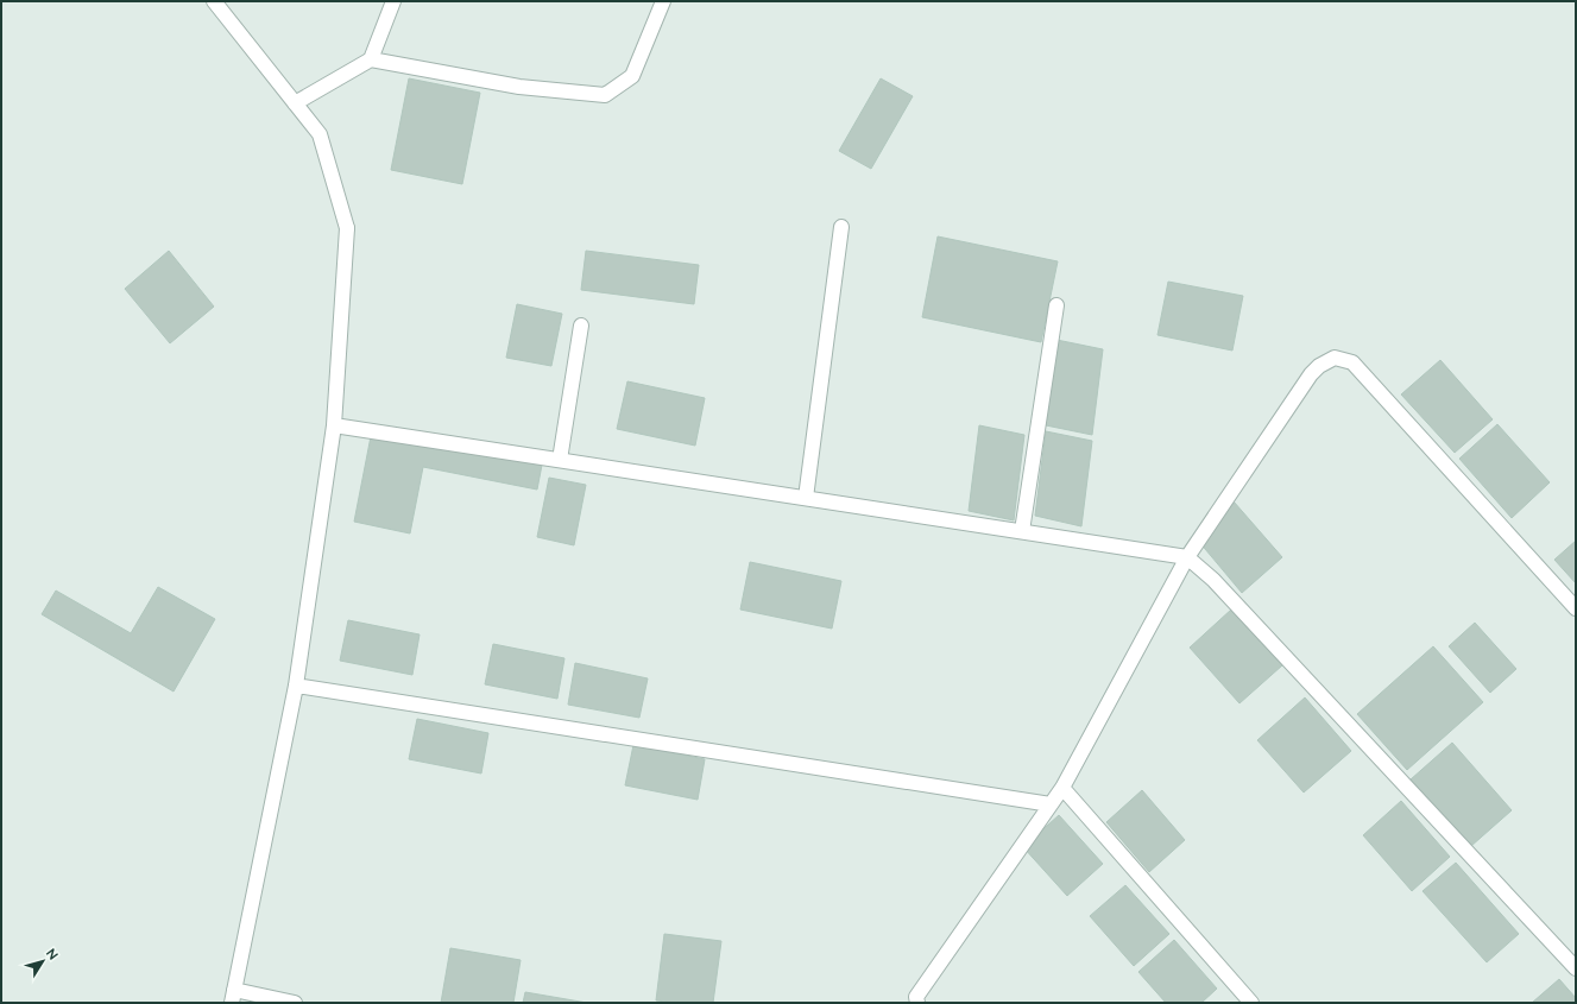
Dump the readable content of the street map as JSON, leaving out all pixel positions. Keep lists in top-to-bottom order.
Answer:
{
  "north": "top right"
}
